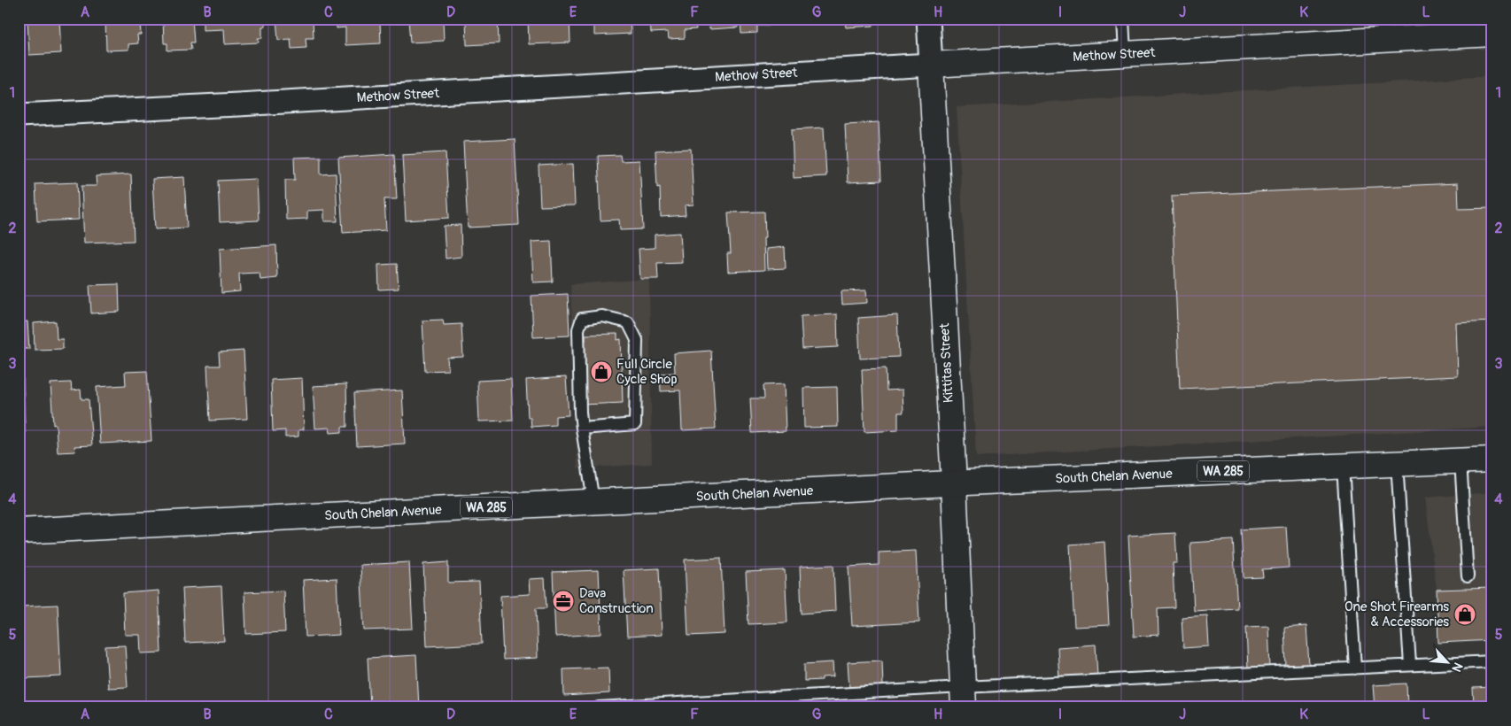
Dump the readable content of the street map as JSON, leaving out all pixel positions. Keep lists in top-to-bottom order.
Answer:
{
  "streets": {
    "main road": [
      "Methow Street",
      "Kittitas Street",
      "WA 285",
      "South Chelan Avenue"
    ]
  },
  "crossings": [
    ["Methow Street", "Kittitas Street"],
    ["Kittitas Street", "South Chelan Avenue"]
  ],
  "places": {
    "shop": ["Full Circle Cycle Shop", "One Shot Firearms & Accessories"],
    "office": ["Dava Construction"]
  },
  "north": "bottom right",
  "grid": {
    "columns": [
      "A",
      "B",
      "C",
      "D",
      "E",
      "F",
      "G",
      "H",
      "I",
      "J",
      "K",
      "L"
    ],
    "rows": [
      "1",
      "2",
      "3",
      "4",
      "5"
    ]
  }
}
